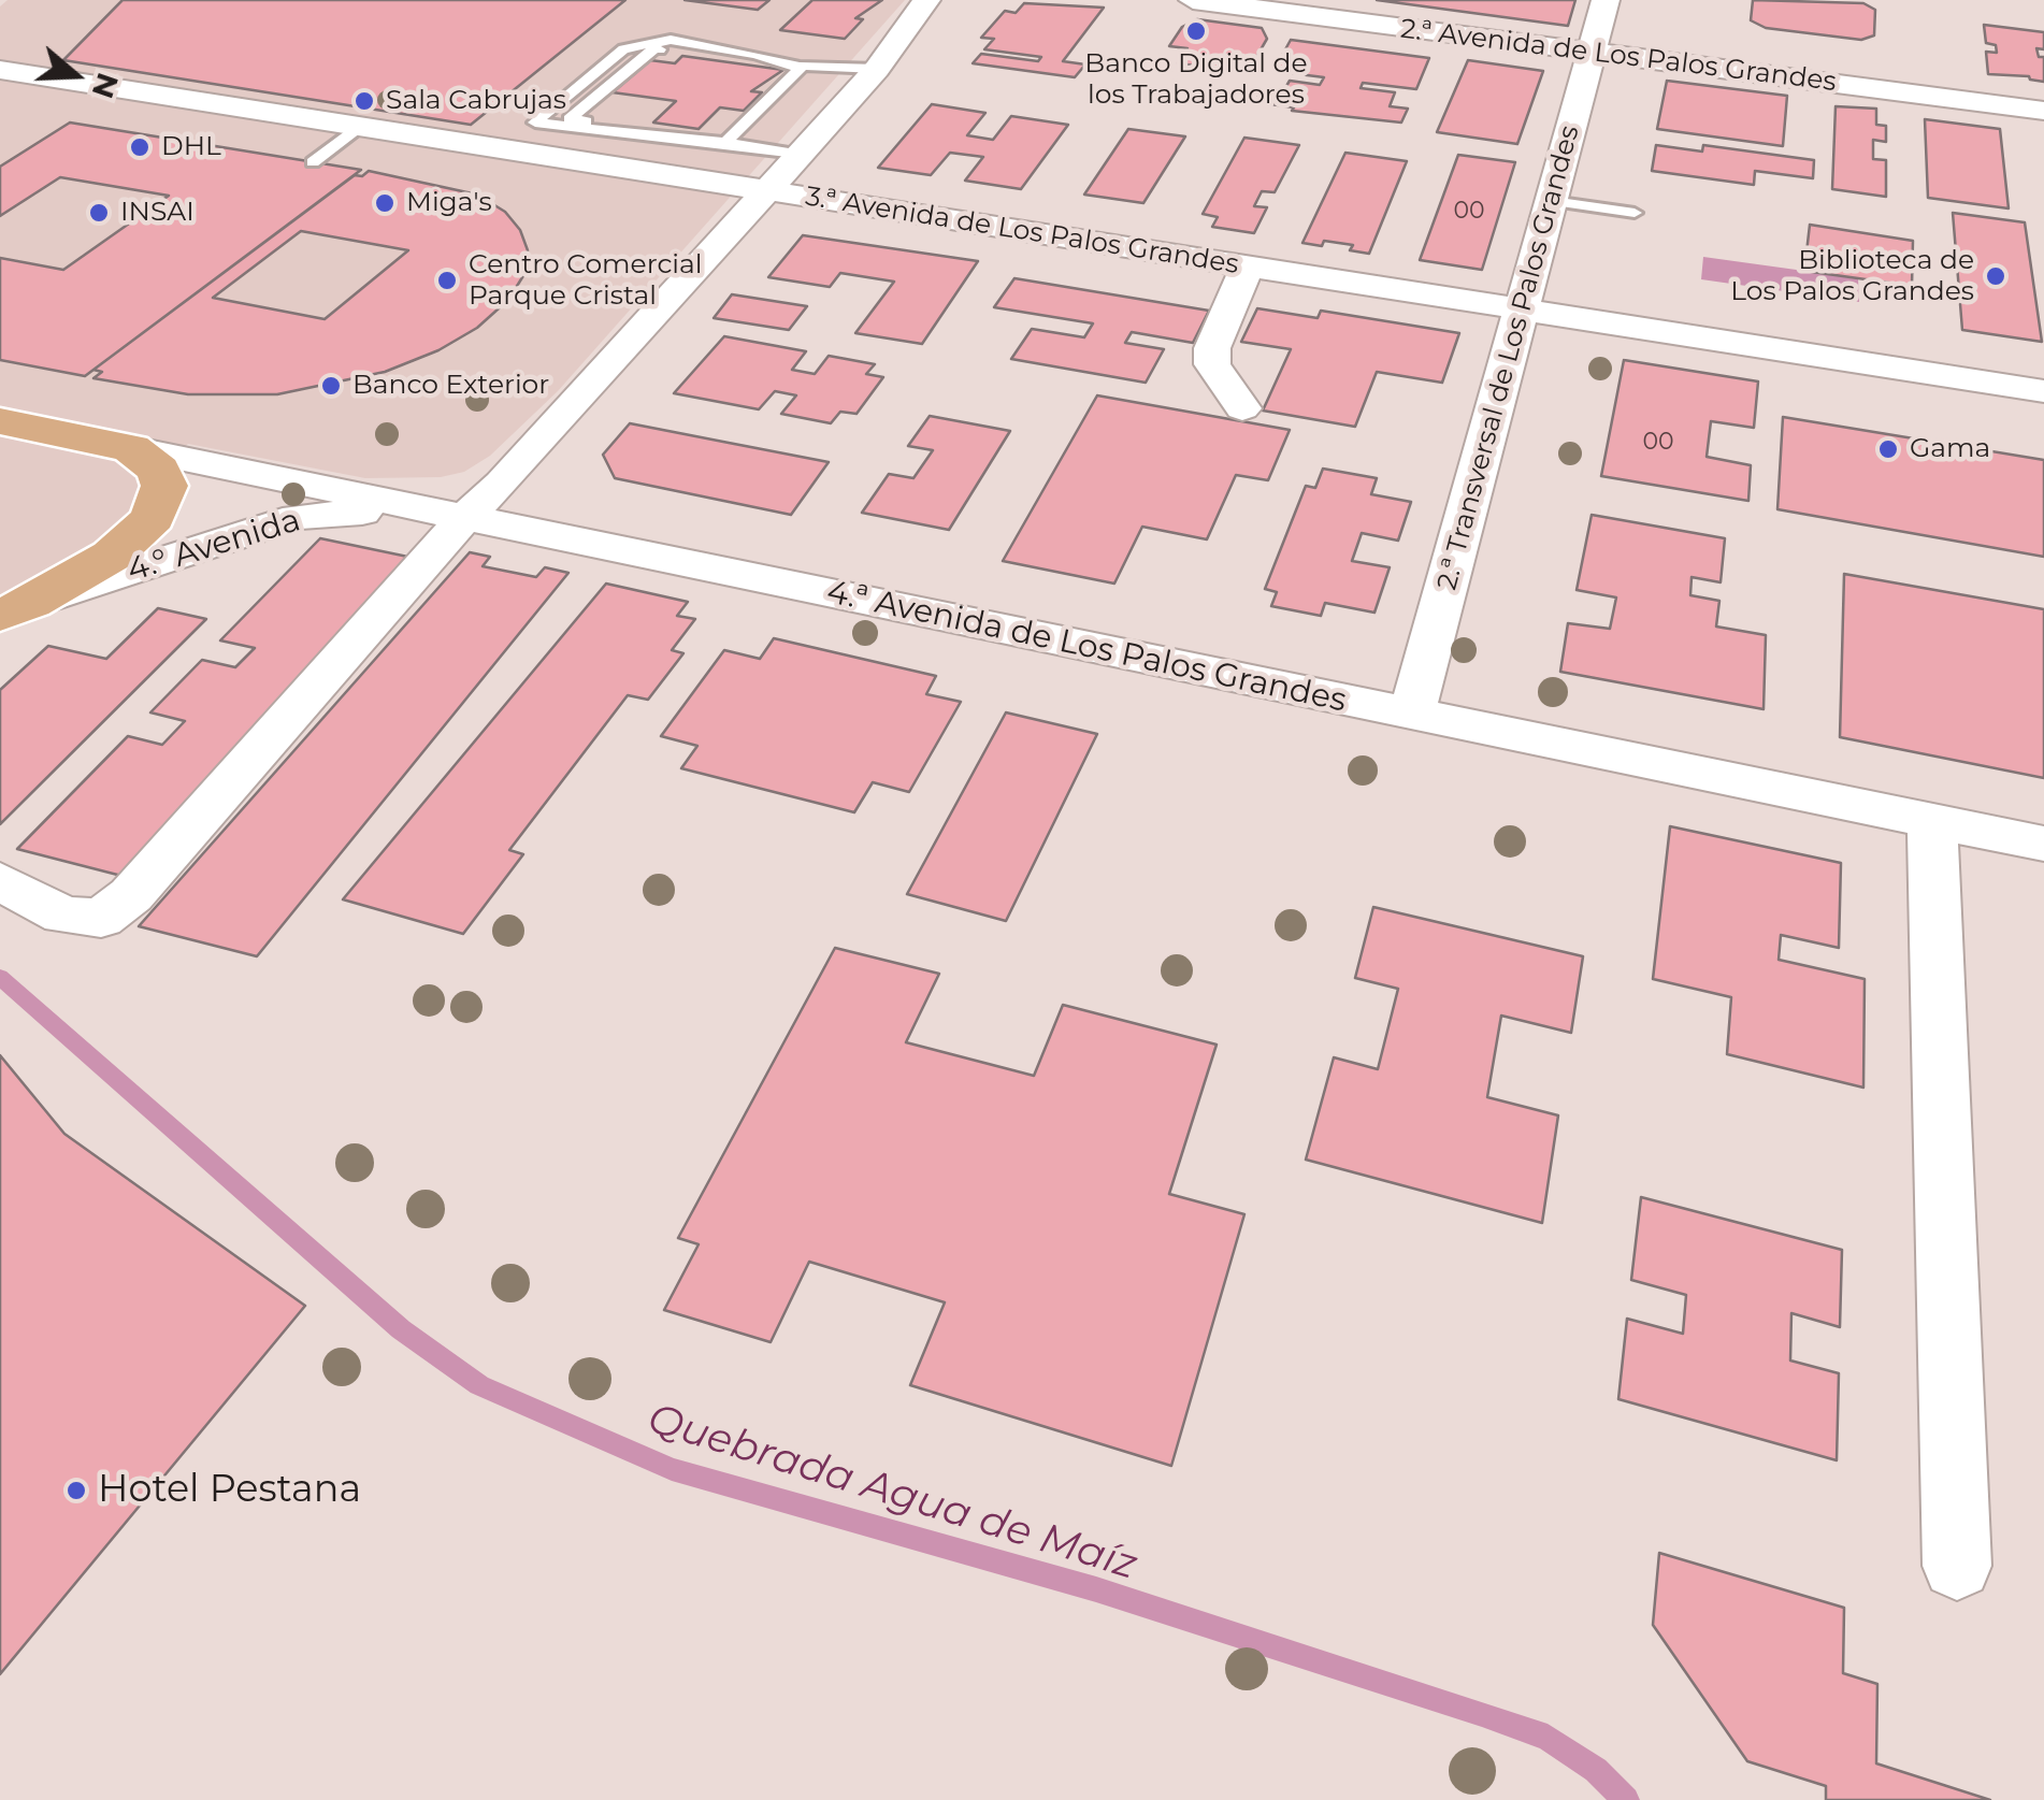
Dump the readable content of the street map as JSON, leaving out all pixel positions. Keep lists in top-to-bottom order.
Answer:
{
  "streets": {
    "main road": ["4.ª Avenida de Los Palos Grandes"],
    "street": [
      "2.ª Avenida de Los Palos Grandes",
      "3.ª Avenida de Los Palos Grandes",
      "2.ª Transversal de Los Palos Grandes",
      "4.° Avenida"
    ]
  },
  "crossings": [
    ["2.ª Avenida de Los Palos Grandes", "2.ª Transversal de Los Palos Grandes"],
    ["3.ª Avenida de Los Palos Grandes", "2.ª Transversal de Los Palos Grandes"],
    ["2.ª Transversal de Los Palos Grandes", "4.ª Avenida de Los Palos Grandes"],
    ["4.° Avenida", "4.ª Avenida de Los Palos Grandes"]
  ],
  "water": ["Quebrada Agua de Maíz"],
  "places": [
    "Banco Digital de los Trabajadores",
    "Sala Cabrujas",
    "DHL",
    "Miga's",
    "INSAI",
    "Biblioteca de Los Palos Grandes",
    "Centro Comercial Parque Cristal",
    "Banco Exterior",
    "Gama",
    "Hotel Pestana"
  ],
  "house_numbers": ["00", "00"],
  "north": "right"
}
